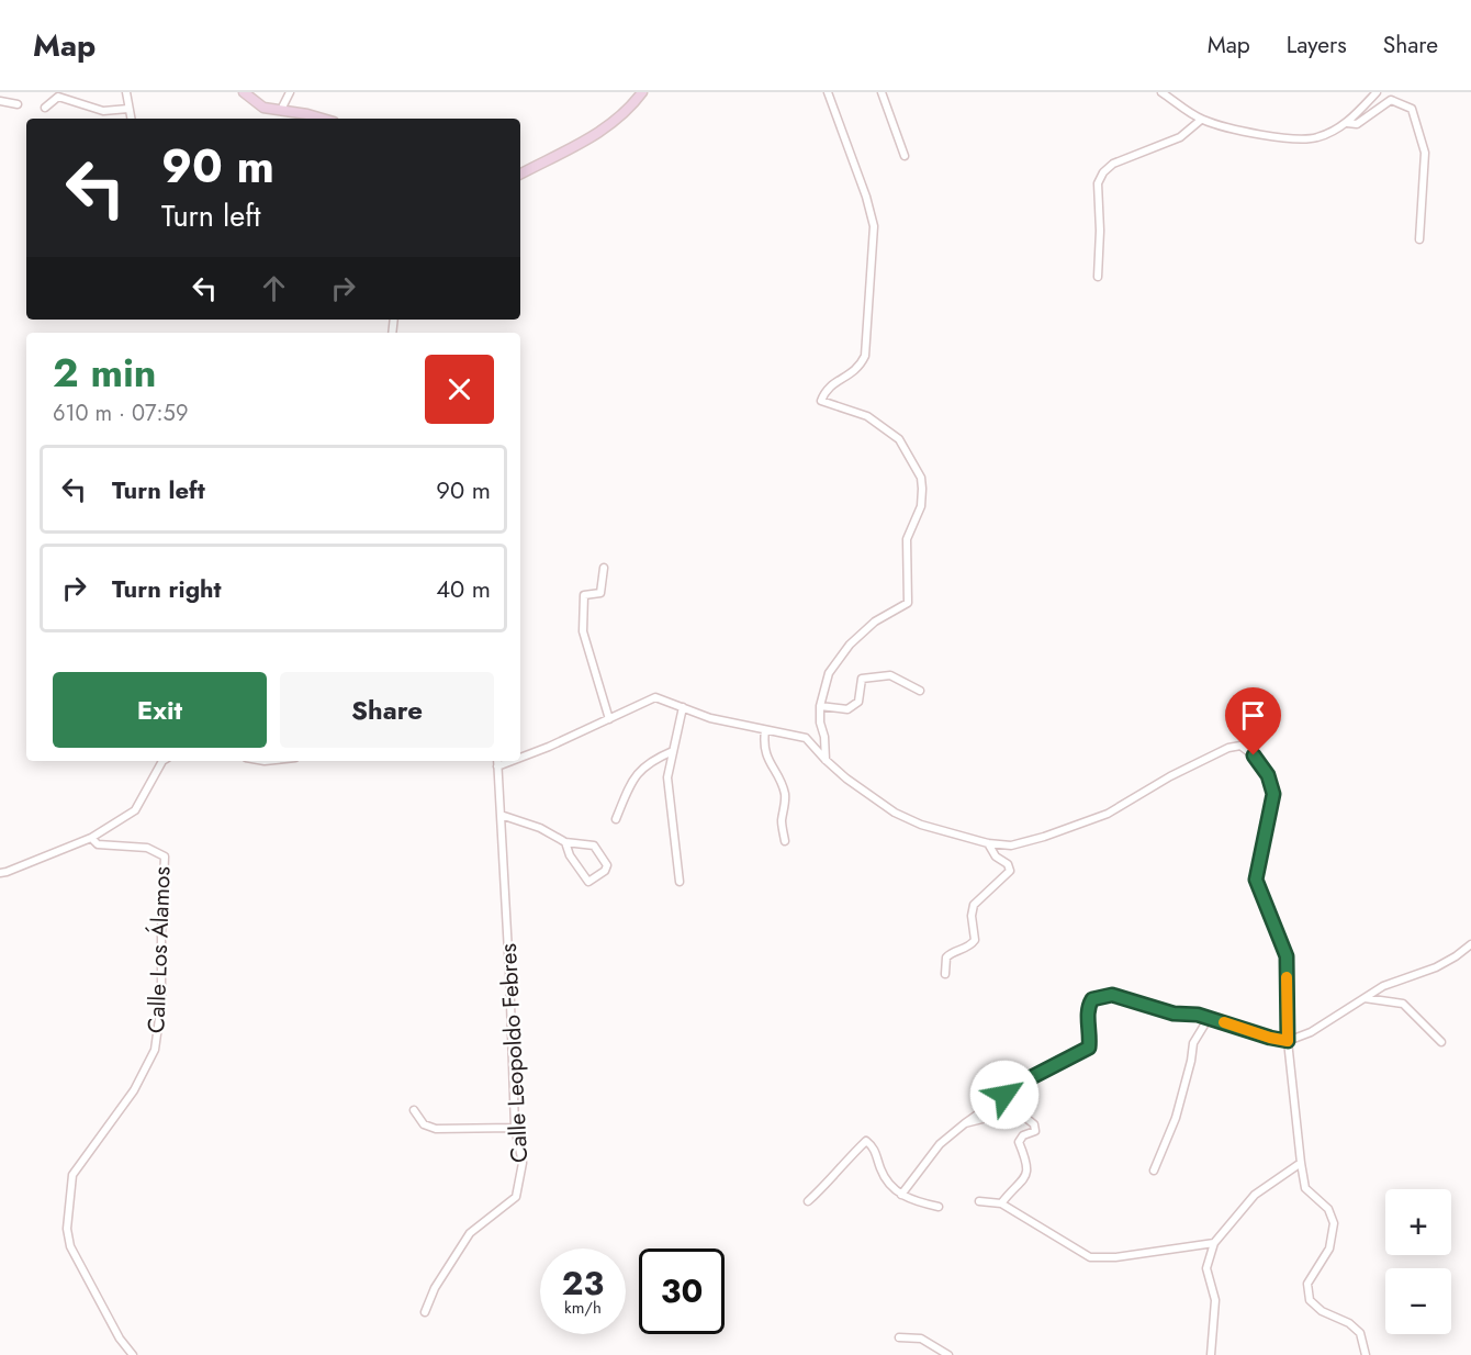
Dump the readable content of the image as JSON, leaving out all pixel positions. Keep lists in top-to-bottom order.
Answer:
{
  "streets": {
    "street": ["Calle Los Álamos", "Calle Leopoldo Febres"]
  },
  "page": {
    "header": "Map",
    "nav": ["Map", "Layers", "Share"],
    "turn": ["90 m", "Turn left"],
    "heading": ["2 min", "610 m · 07:59"],
    "list": [
      {
        "name": "Turn left",
        "value": "90 m"
      },
      {
        "name": "Turn right",
        "value": "40 m"
      }
    ],
    "buttons": ["Exit", "Share"],
    "map_buttons": ["+", "−"],
    "speed": "23 km/h",
    "limit": "30"
  }
}
